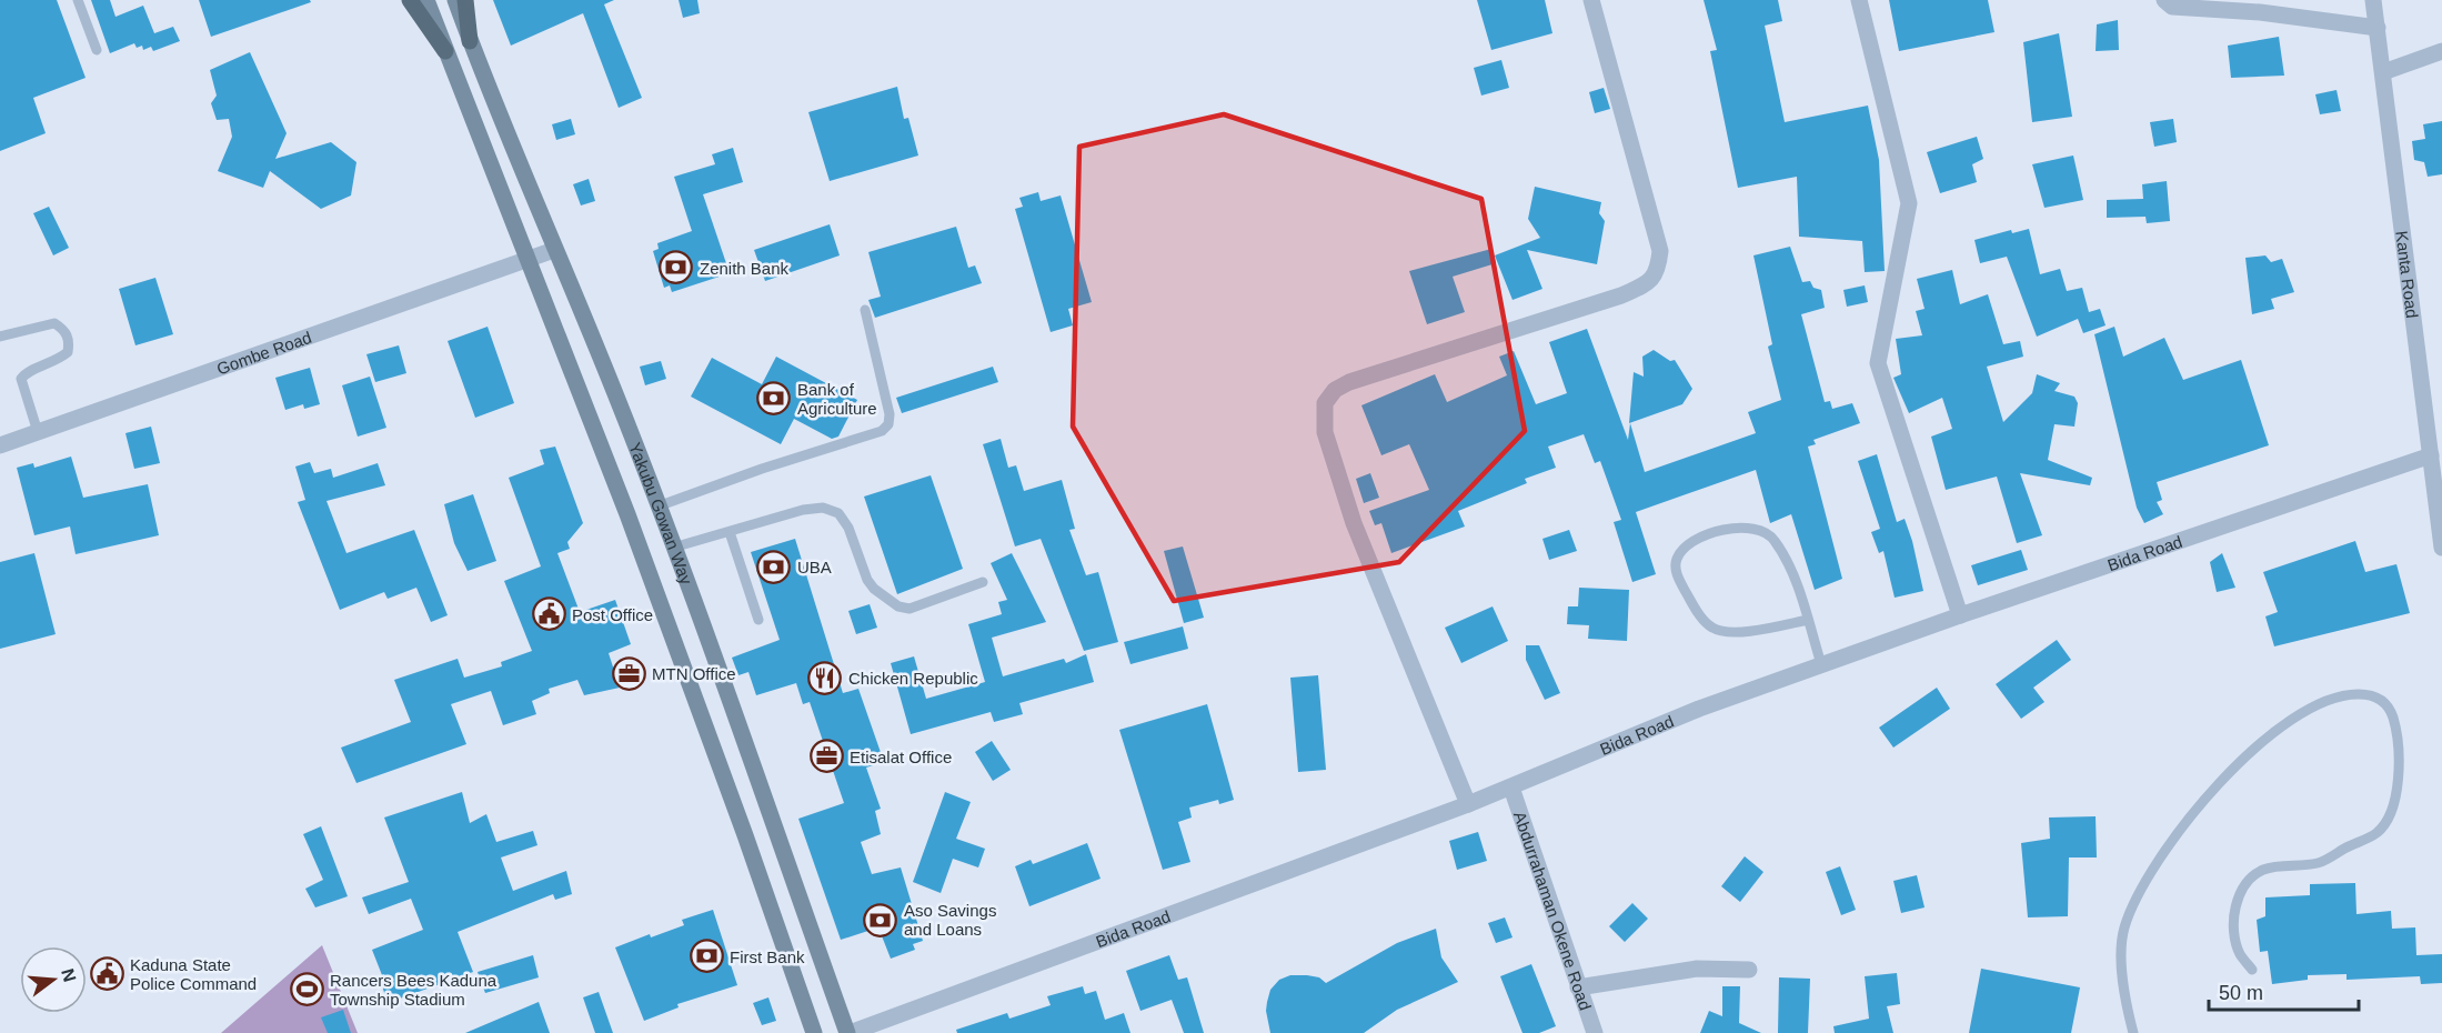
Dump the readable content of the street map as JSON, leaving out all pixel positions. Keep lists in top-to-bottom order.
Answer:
{
  "streets": {
    "street": [
      "Kanta Road",
      "Gombe Road",
      "Yakubu Gowan Way",
      "Bida Road",
      "Abdurrahaman Okene Road"
    ]
  },
  "crossings": [
    ["Kanta Road", "Bida Road"],
    ["Gombe Road", "Yakubu Gowan Way"],
    ["Yakubu Gowan Way", "Bida Road"],
    ["Bida Road", "Abdurrahaman Okene Road"]
  ],
  "places": {
    "bank": [
      "Zenith Bank",
      "Bank of Agriculture",
      "UBA",
      "Aso Savings and Loans",
      "First Bank"
    ],
    "public building": ["Post Office", "Kaduna State Police Command"],
    "office": ["MTN Office", "Etisalat Office"],
    "restaurant": ["Chicken Republic"],
    "sports": ["Rancers Bees Kaduna Township Stadium"]
  },
  "scale_bar": "50 m",
  "north": "right"
}
